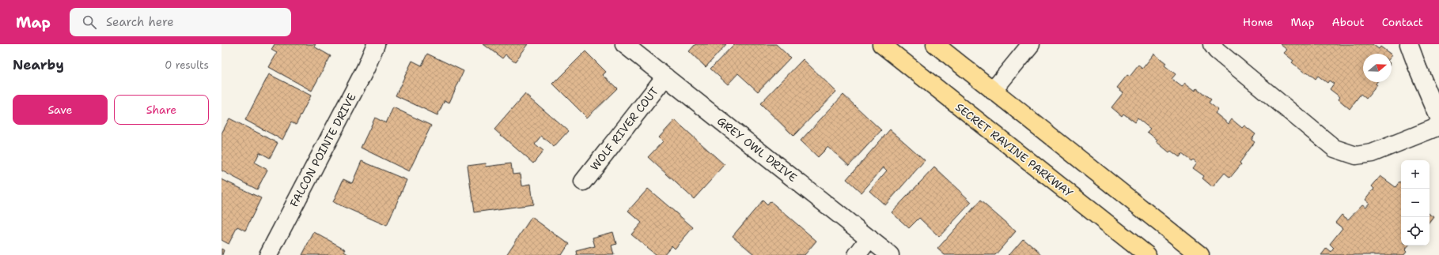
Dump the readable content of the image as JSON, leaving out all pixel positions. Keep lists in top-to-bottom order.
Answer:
{
  "streets": {
    "main road": ["SECRET RAVINE PARKWAY"],
    "street": ["WOLF RIVER COUT", "GREY OWL DRIVE", "FALCON POINTE DRIVE"]
  },
  "crossings": [
    ["WOLF RIVER COUT", "GREY OWL DRIVE"]
  ],
  "north": "right",
  "page": {
    "header": "Map",
    "search": "Search here",
    "nav": [
      "Home",
      "Map",
      "About",
      "Contact"
    ],
    "heading": ["Nearby", "0 results"],
    "buttons": ["Save", "Share"],
    "map_buttons": ["+", "−"]
  }
}
